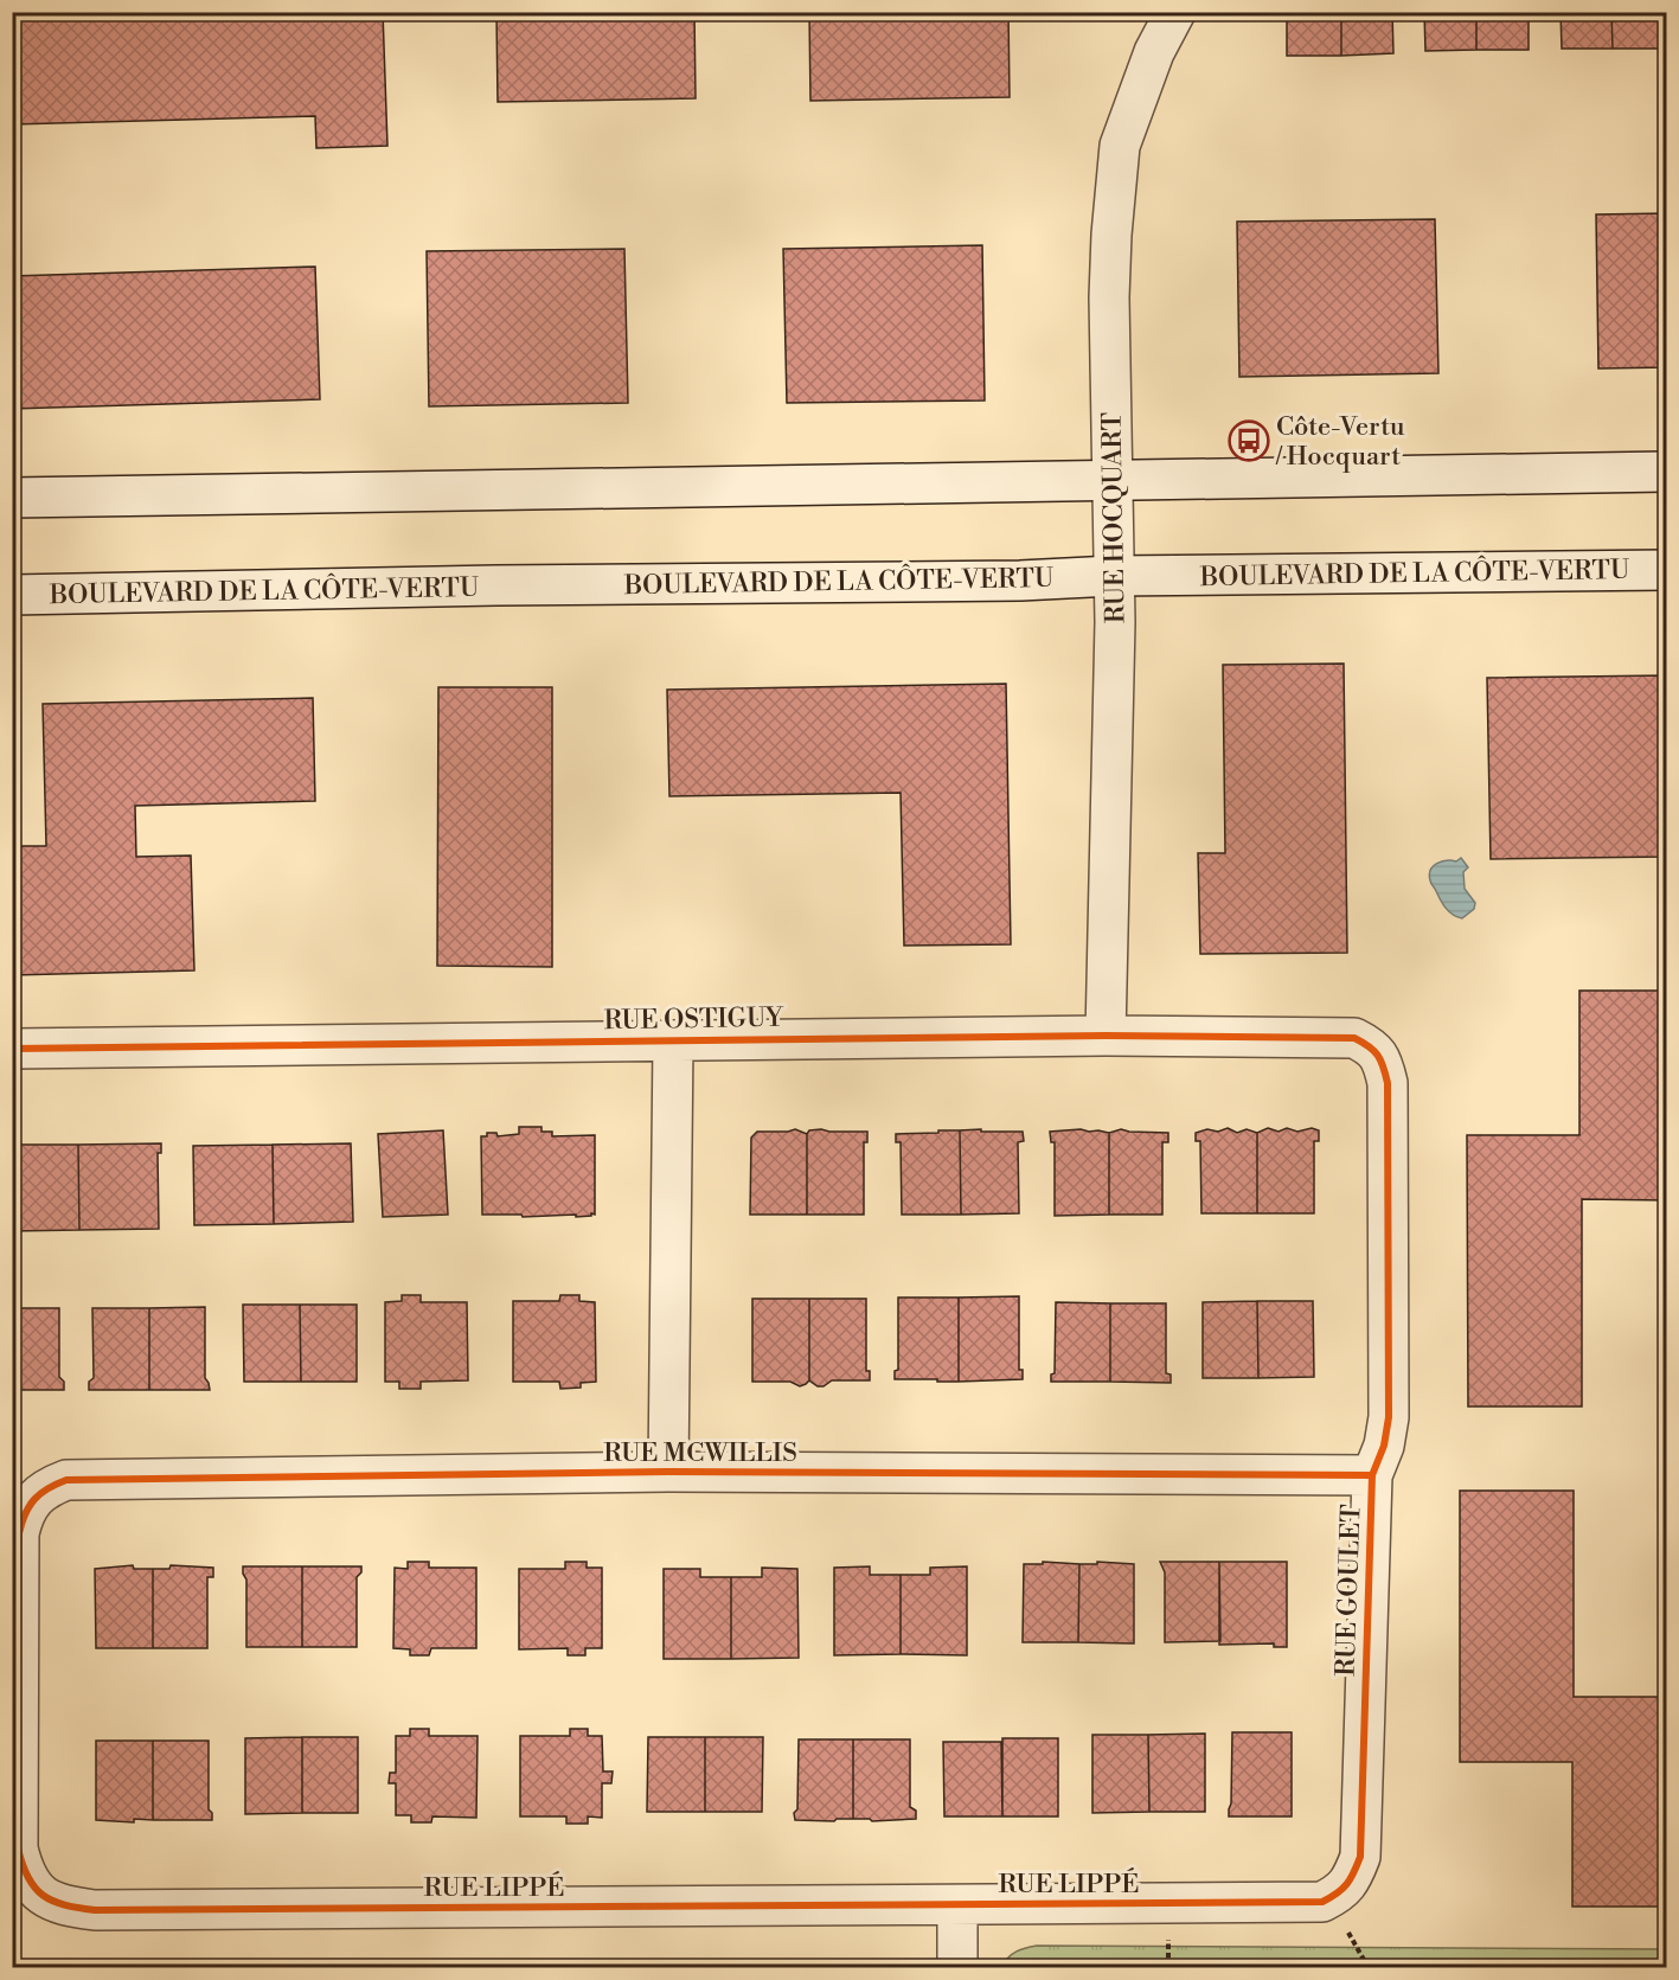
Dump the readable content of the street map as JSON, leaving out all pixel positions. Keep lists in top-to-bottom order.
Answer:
{
  "streets": {
    "street": [
      "RUE HOCQUART",
      "BOULEVARD DE LA CÔTE-VERTU",
      "RUE OSTIGUY",
      "RUE MCWILLIS",
      "RUE GOULET",
      "RUE LIPPÉ"
    ]
  },
  "crossings": [
    ["RUE HOCQUART", "BOULEVARD DE LA CÔTE-VERTU"],
    ["RUE HOCQUART", "RUE OSTIGUY"],
    ["RUE OSTIGUY", "RUE MCWILLIS"],
    ["RUE OSTIGUY", "RUE GOULET"],
    ["RUE MCWILLIS", "RUE GOULET"],
    ["RUE MCWILLIS", "RUE LIPPÉ"],
    ["RUE GOULET", "RUE LIPPÉ"]
  ],
  "places": {
    "bus stop": ["Côte-Vertu / Hocquart"]
  }
}
